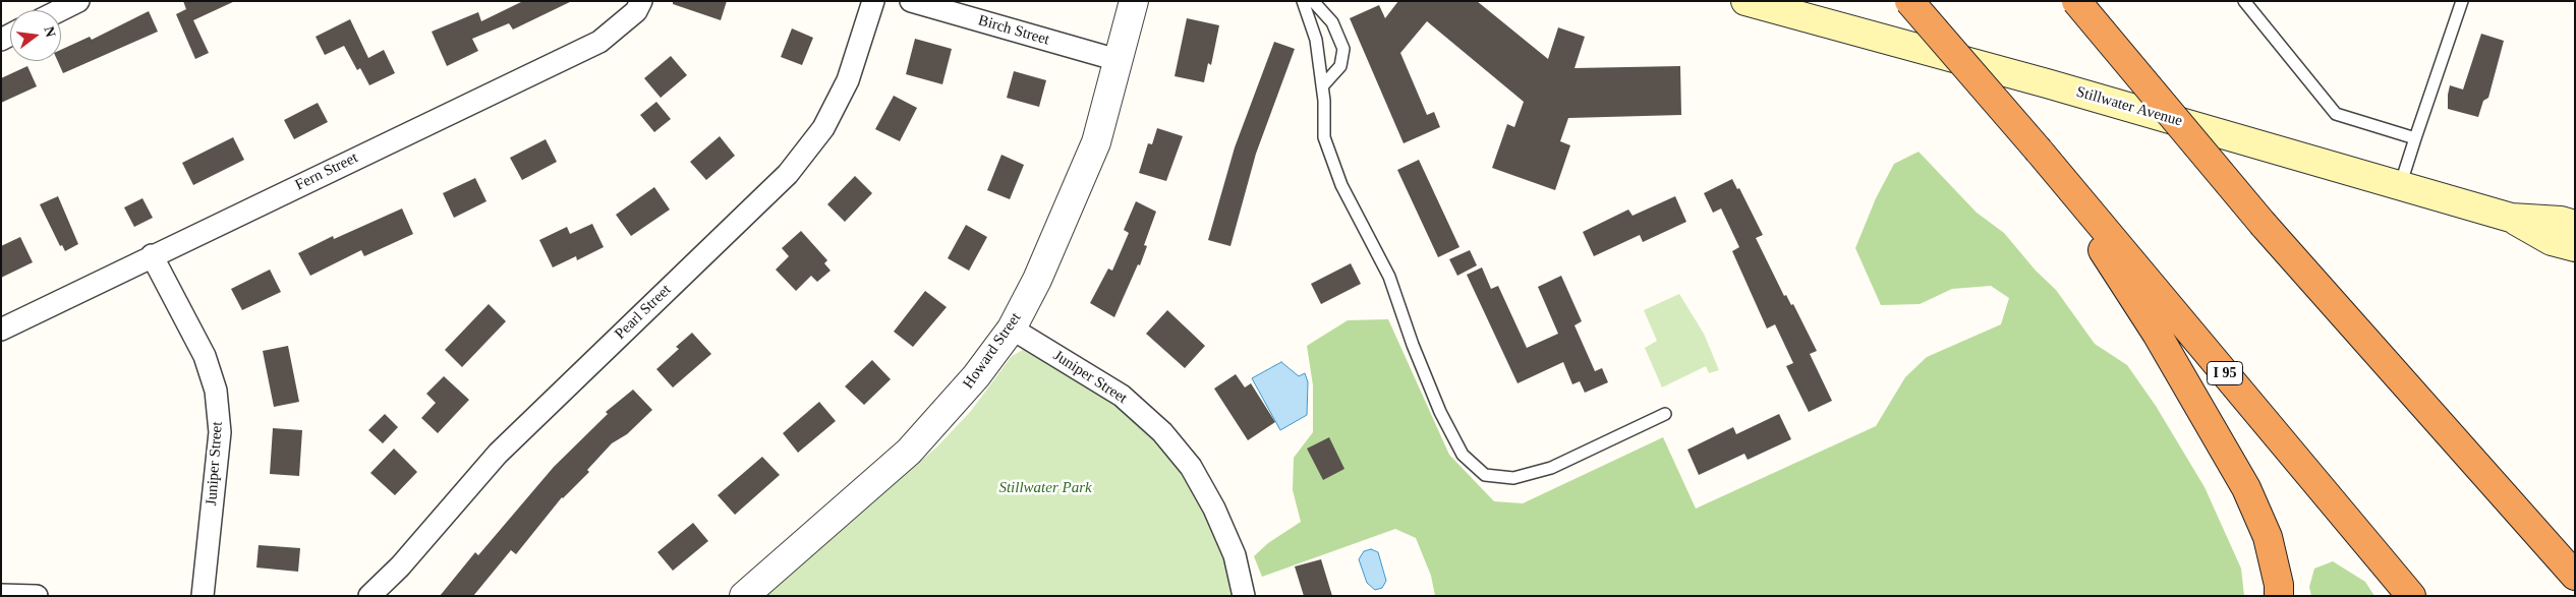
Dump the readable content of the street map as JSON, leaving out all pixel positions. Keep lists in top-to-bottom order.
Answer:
{
  "streets": {
    "highway": ["I 95"],
    "main road": ["Stillwater Avenue"],
    "street": [
      "Birch Street",
      "Fern Street",
      "Pearl Street",
      "Howard Street",
      "Juniper Street"
    ]
  },
  "crossings": [
    ["Birch Street", "Howard Street"],
    ["Fern Street", "Juniper Street"],
    ["Howard Street", "Juniper Street"]
  ],
  "parks": ["Stillwater Park"],
  "north": "right"
}
